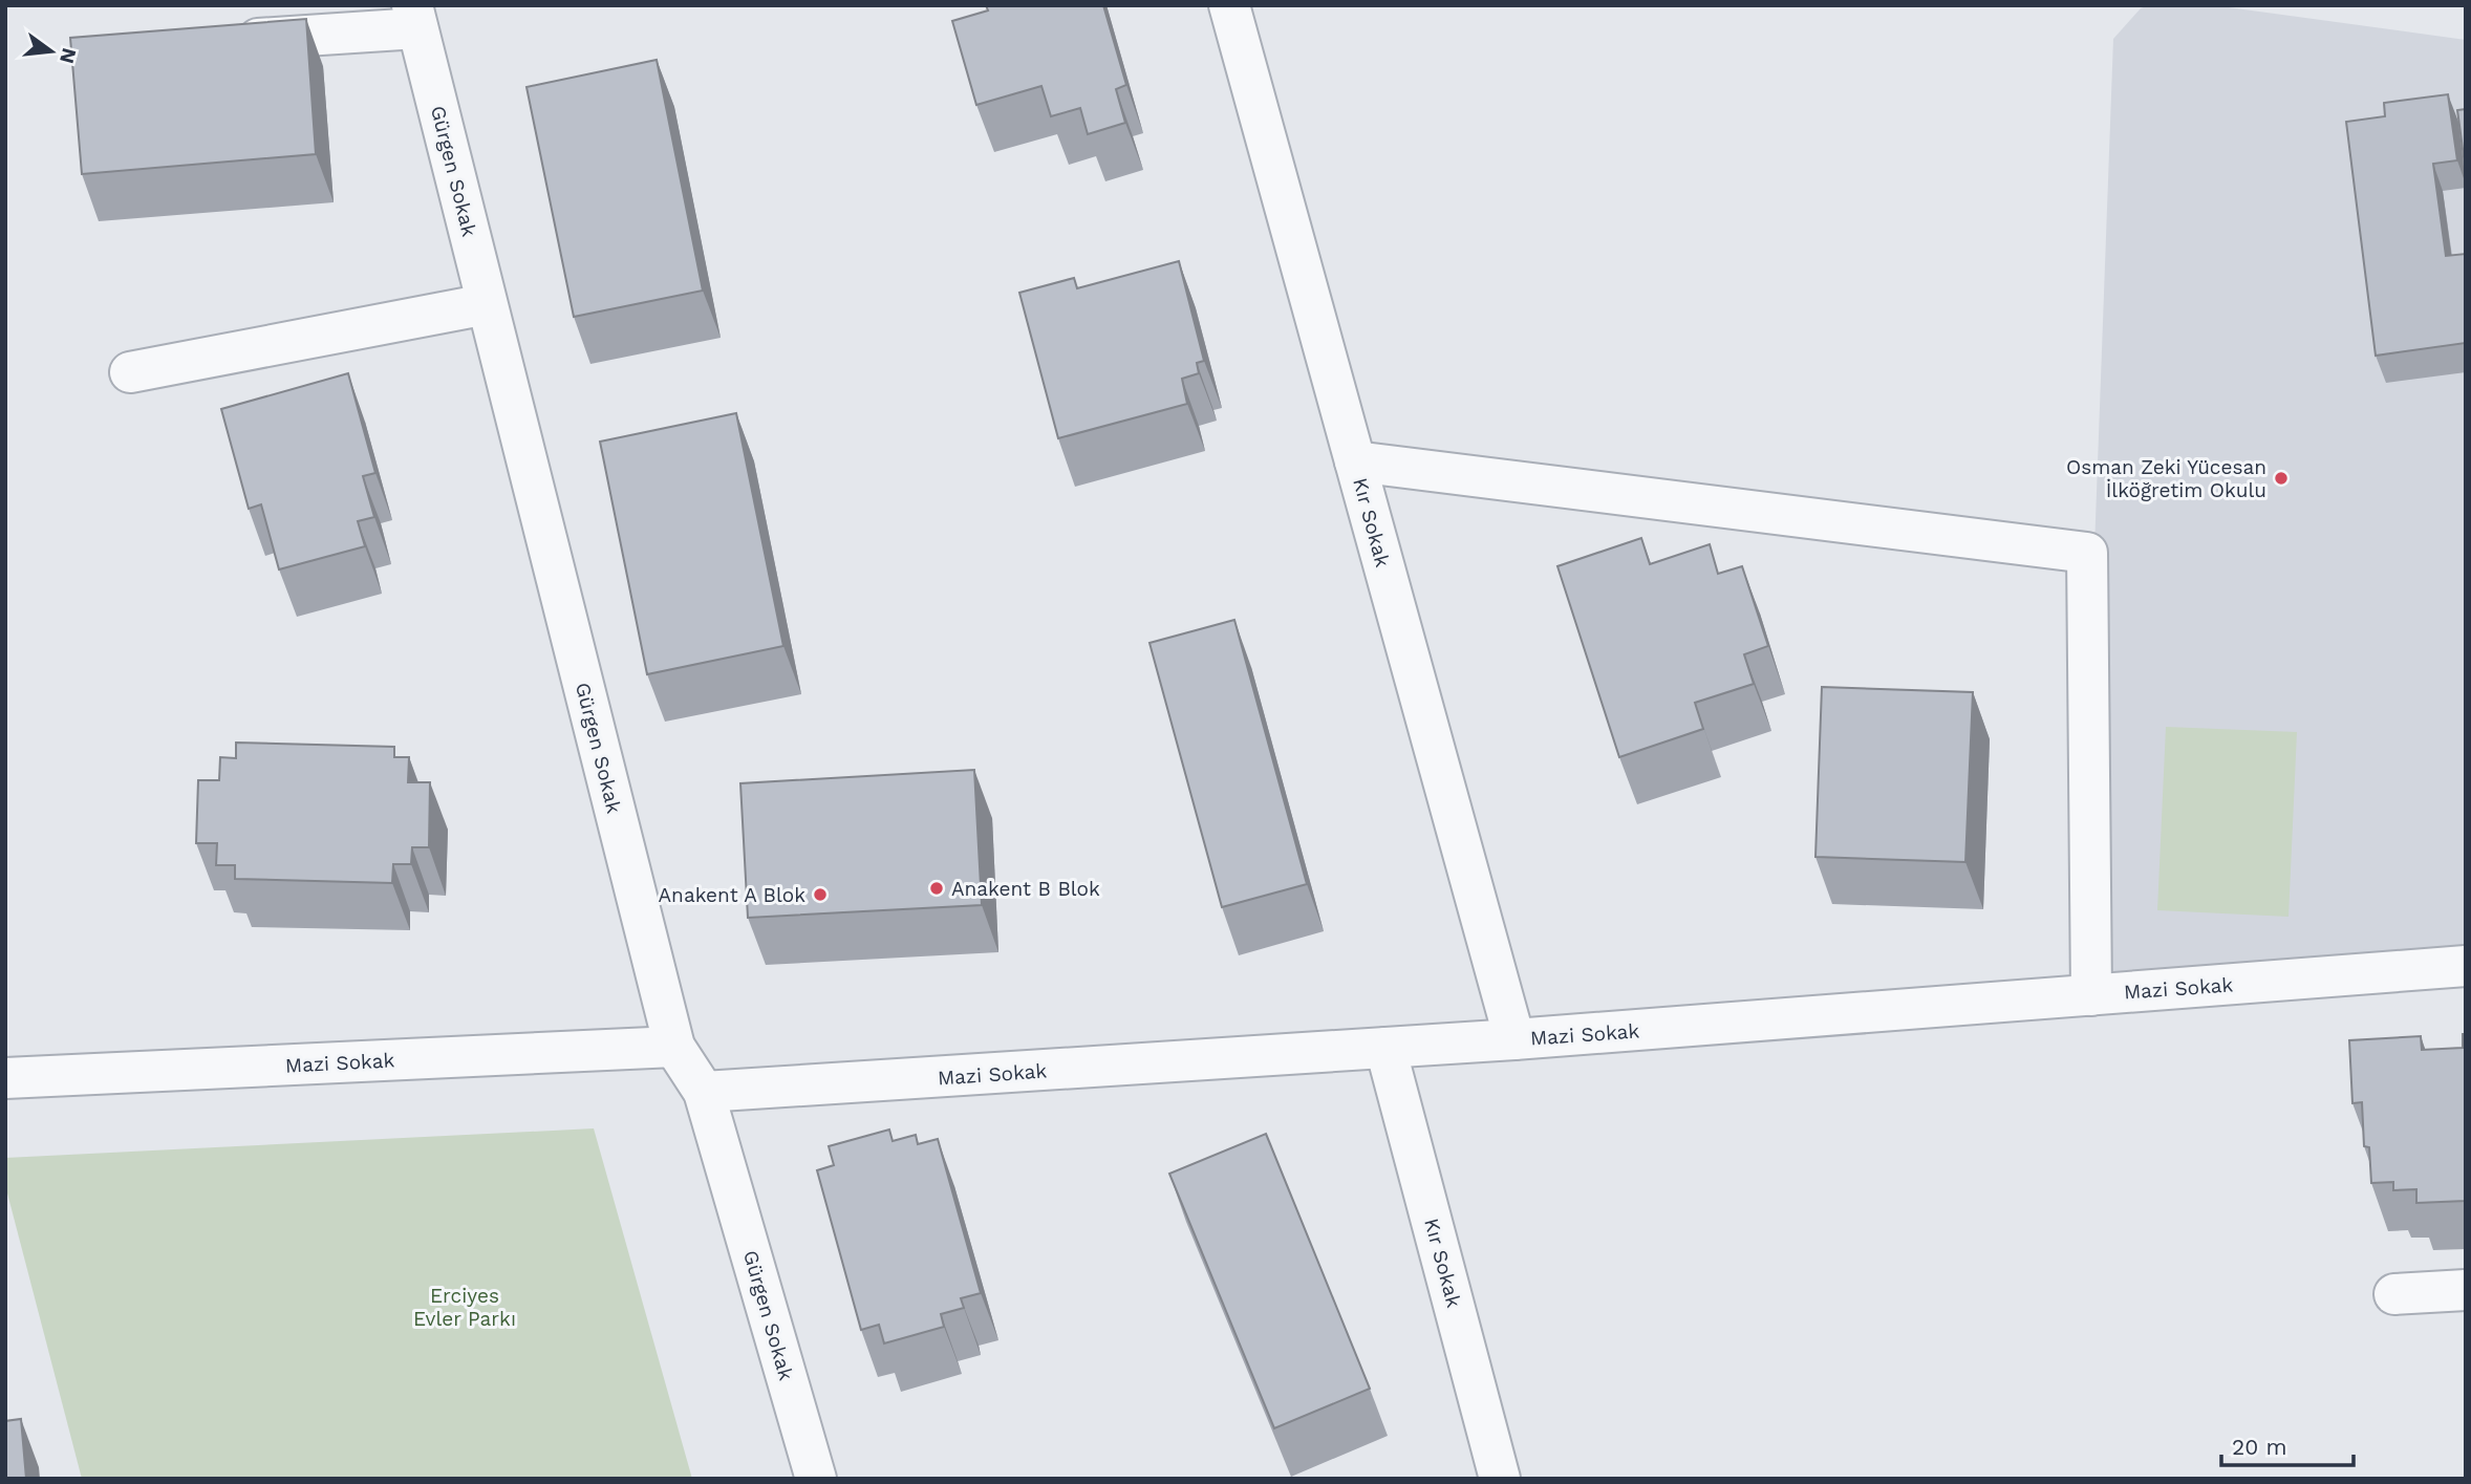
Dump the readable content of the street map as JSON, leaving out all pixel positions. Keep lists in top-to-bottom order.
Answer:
{
  "streets": {
    "street": ["Gürgen Sokak", "Kır Sokak", "Mazi Sokak"]
  },
  "crossings": [
    ["Gürgen Sokak", "Mazi Sokak"],
    ["Kır Sokak", "Mazi Sokak"]
  ],
  "parks": ["Erciyes Evler Parkı"],
  "places": ["Osman Zeki Yücesan İlköğretim Okulu", "Anakent B Blok", "Anakent A Blok"],
  "scale_bar": "20 m",
  "north": "right"
}
